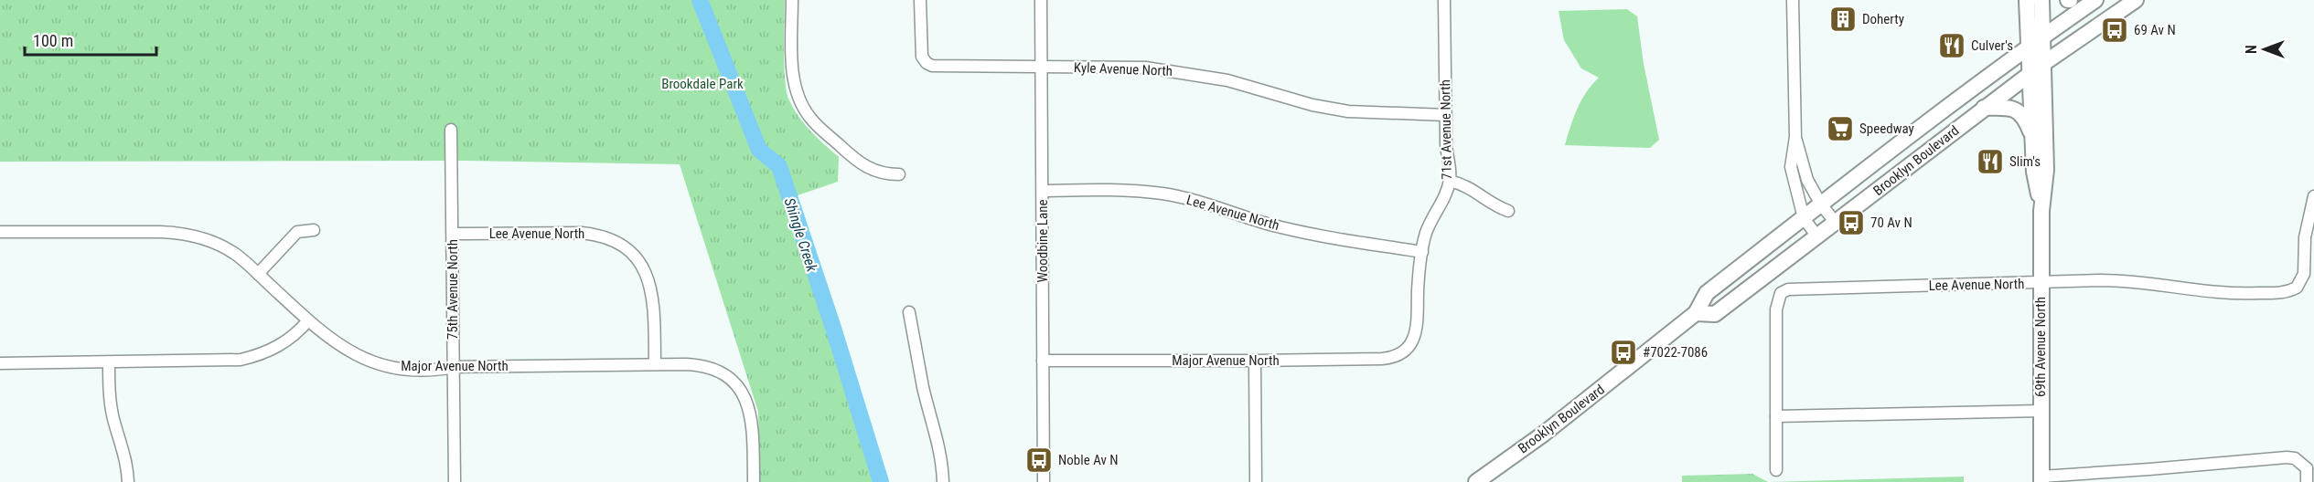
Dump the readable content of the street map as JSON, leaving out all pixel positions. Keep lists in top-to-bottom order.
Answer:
{
  "streets": {
    "main road": ["Brooklyn Boulevard", "69th Avenue North"],
    "street": [
      "Kyle Avenue North",
      "71st Avenue North",
      "Lee Avenue North",
      "Woodbine Lane",
      "75th Avenue North",
      "Major Avenue North"
    ]
  },
  "crossings": [
    ["Kyle Avenue North", "71st Avenue North"],
    ["Kyle Avenue North", "Woodbine Lane"],
    ["71st Avenue North", "Lee Avenue North"],
    ["71st Avenue North", "Major Avenue North"],
    ["Brooklyn Boulevard", "69th Avenue North"],
    ["Lee Avenue North", "Woodbine Lane"],
    ["Lee Avenue North", "75th Avenue North"],
    ["Lee Avenue North", "69th Avenue North"],
    ["Lee Avenue North", "Major Avenue North"],
    ["Woodbine Lane", "Major Avenue North"],
    ["75th Avenue North", "Major Avenue North"]
  ],
  "water": ["Shingle Creek"],
  "parks": ["Brookdale Park"],
  "places": {
    "building": ["Doherty"],
    "bus stop": [
      "69 Av N",
      "70 Av N",
      "#7022-7086",
      "Noble Av N"
    ],
    "restaurant": ["Culver's", "Slim's"],
    "supermarket": ["Speedway"]
  },
  "scale_bar": "100 m",
  "north": "left"
}
